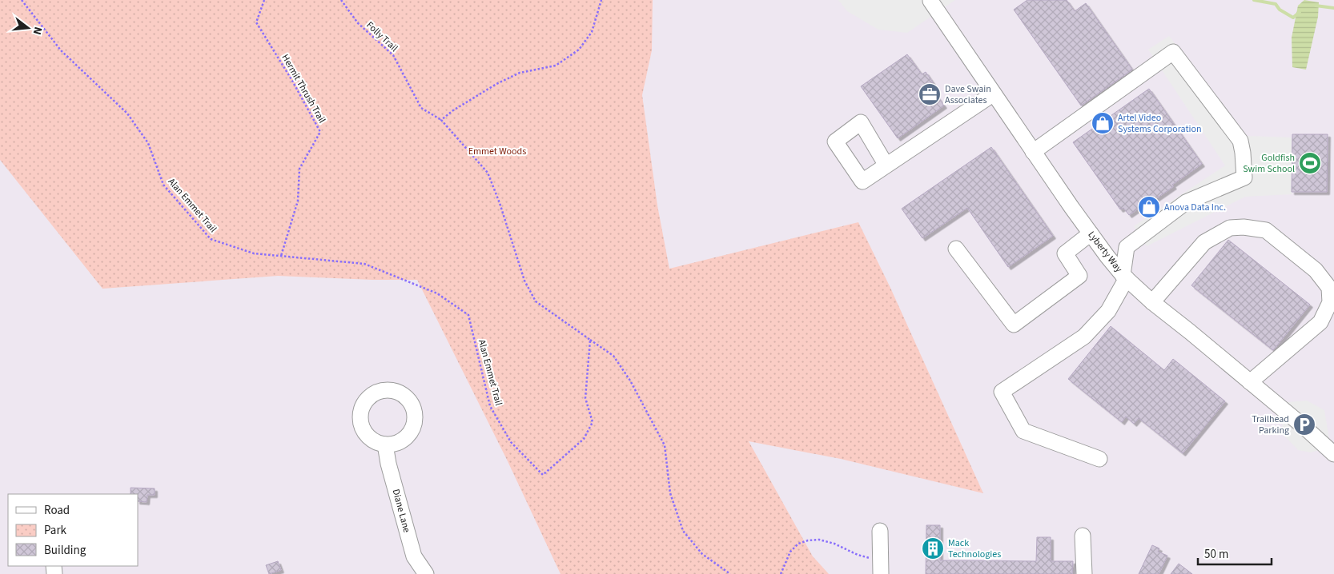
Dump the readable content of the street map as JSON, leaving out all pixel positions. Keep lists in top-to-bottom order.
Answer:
{
  "streets": {
    "street": ["Lyberty Way", "Diane Lane"],
    "path": ["Folly Trail", "Hermit Thrush Trail", "Alan Emmet Trail"]
  },
  "crossings": [
    ["Hermit Thrush Trail", "Alan Emmet Trail"]
  ],
  "parks": ["Emmet Woods"],
  "places": {
    "office": ["Dave Swain Associates"],
    "shop": ["Artel Video Systems Corporation", "Anova Data Inc."],
    "sports": ["Goldfish Swim School"],
    "parking": ["Trailhead Parking"],
    "building": ["Mack Technologies"]
  },
  "legend": ["Road", "Park", "Building"],
  "scale_bar": "50 m",
  "north": "right"
}
